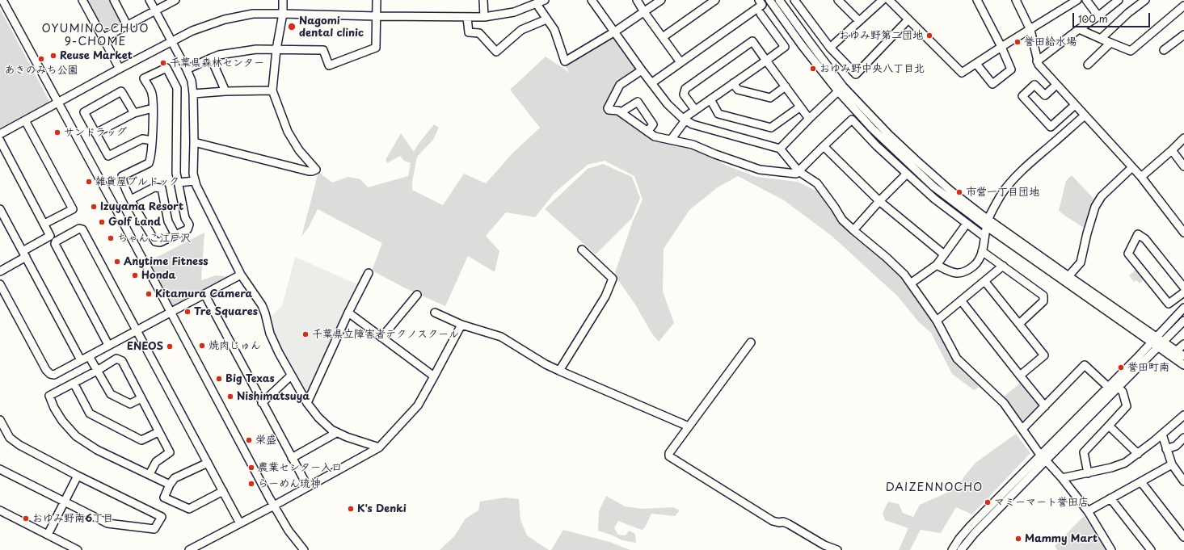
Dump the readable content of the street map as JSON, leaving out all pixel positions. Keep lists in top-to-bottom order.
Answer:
{
  "districts": ["OYUMINO-CHUO 9-CHOME", "DAIZENNOCHO"],
  "places": [
    "Nagomi dental clinic",
    "おゆみ野第二団地",
    "誉田給水場",
    "Reuse Market",
    "あきのみち公園",
    "千葉県森林センター",
    "おゆみ野中央八丁目北",
    "サンドラッグ",
    "雑貨屋ブルドック",
    "市営一丁目団地",
    "Izuyama Resort",
    "Golf Land",
    "ちゃんこ江戸沢",
    "Anytime Fitness",
    "Honda",
    "Kitamura Camera",
    "Tre Squares",
    "千葉県立障害者テクノスクール",
    "焼肉じゅん",
    "ENEOS",
    "誉田町南",
    "Big Texas",
    "Nishimatsuya",
    "栄盛",
    "農業センター入口",
    "らーめん琉神",
    "マミーマート誉田店",
    "K's Denki",
    "おゆみ野南6丁目",
    "Mammy Mart"
  ],
  "scale_bar": "100 m"
}
